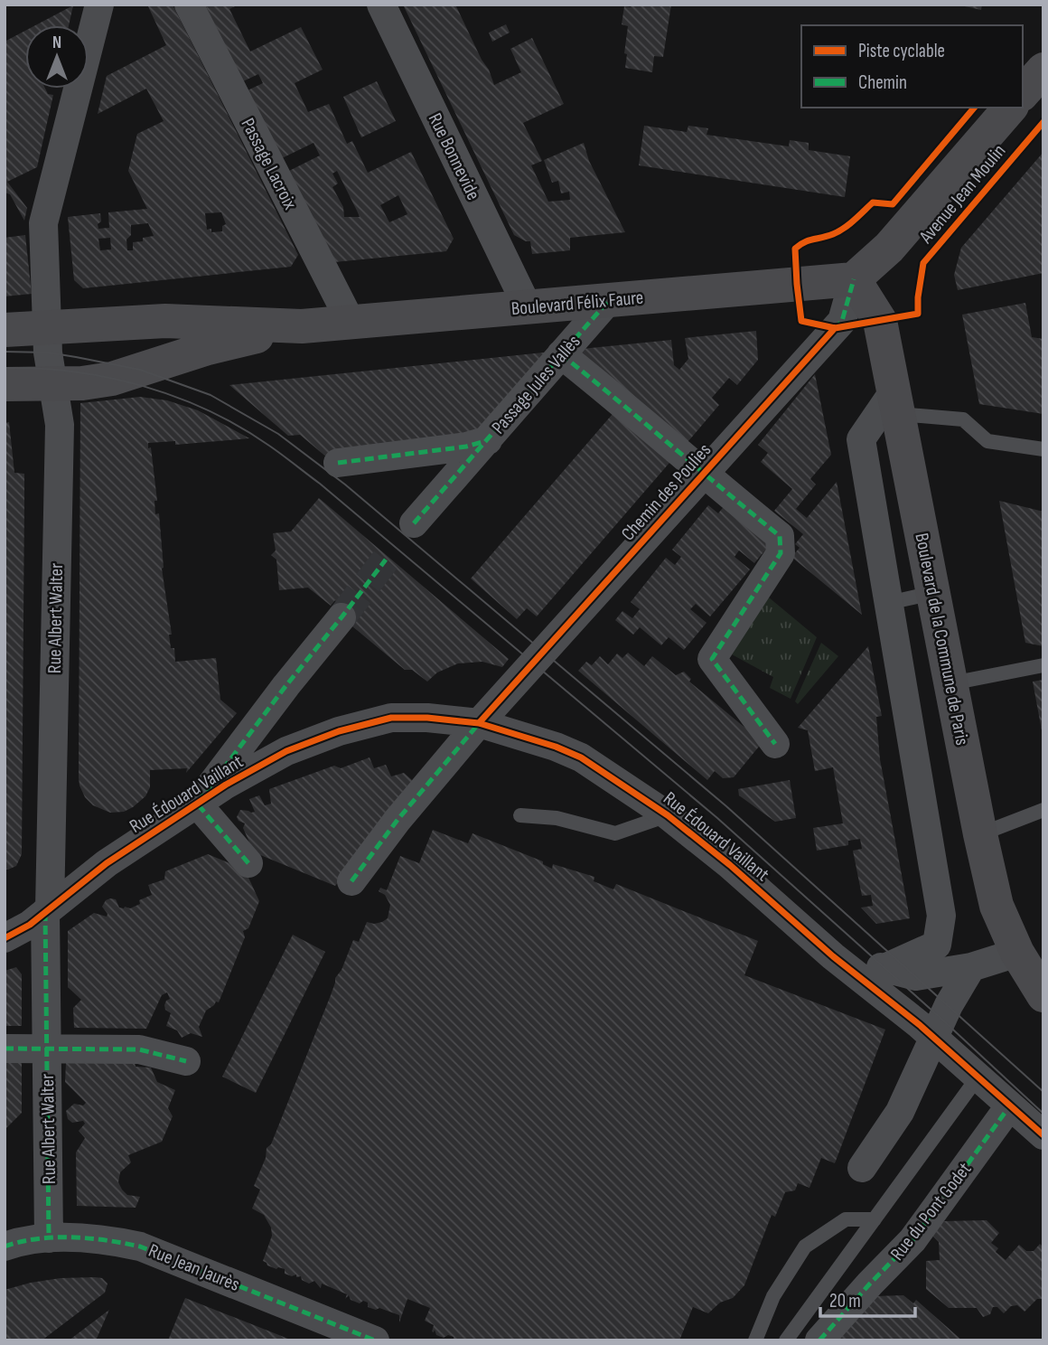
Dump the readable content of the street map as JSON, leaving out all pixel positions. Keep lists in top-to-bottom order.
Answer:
{
  "streets": {
    "street": [
      "Rue Bonnevide",
      "Passage Lacroix",
      "Avenue Jean Moulin",
      "Boulevard Félix Faure",
      "Passage Jules Vallès",
      "Chemin des Poulies",
      "Rue Albert Walter",
      "Boulevard de la Commune de Paris",
      "Rue Édouard Vaillant",
      "Rue du Pont Godet",
      "Rue Jean Jaurès"
    ]
  },
  "crossings": [
    ["Rue Bonnevide", "Boulevard Félix Faure"],
    ["Passage Lacroix", "Boulevard Félix Faure"],
    ["Avenue Jean Moulin", "Boulevard Félix Faure"],
    ["Avenue Jean Moulin", "Chemin des Poulies"],
    ["Avenue Jean Moulin", "Boulevard de la Commune de Paris"],
    ["Boulevard Félix Faure", "Passage Jules Vallès"],
    ["Boulevard Félix Faure", "Chemin des Poulies"],
    ["Boulevard Félix Faure", "Rue Albert Walter"],
    ["Boulevard Félix Faure", "Boulevard de la Commune de Paris"],
    ["Chemin des Poulies", "Boulevard de la Commune de Paris"],
    ["Chemin des Poulies", "Rue Édouard Vaillant"],
    ["Rue Albert Walter", "Rue Édouard Vaillant"],
    ["Rue Albert Walter", "Rue Jean Jaurès"],
    ["Boulevard de la Commune de Paris", "Rue Édouard Vaillant"],
    ["Rue Édouard Vaillant", "Rue du Pont Godet"]
  ],
  "legend": ["Piste cyclable", "Chemin"],
  "scale_bar": "20 m",
  "north": "top"
}
